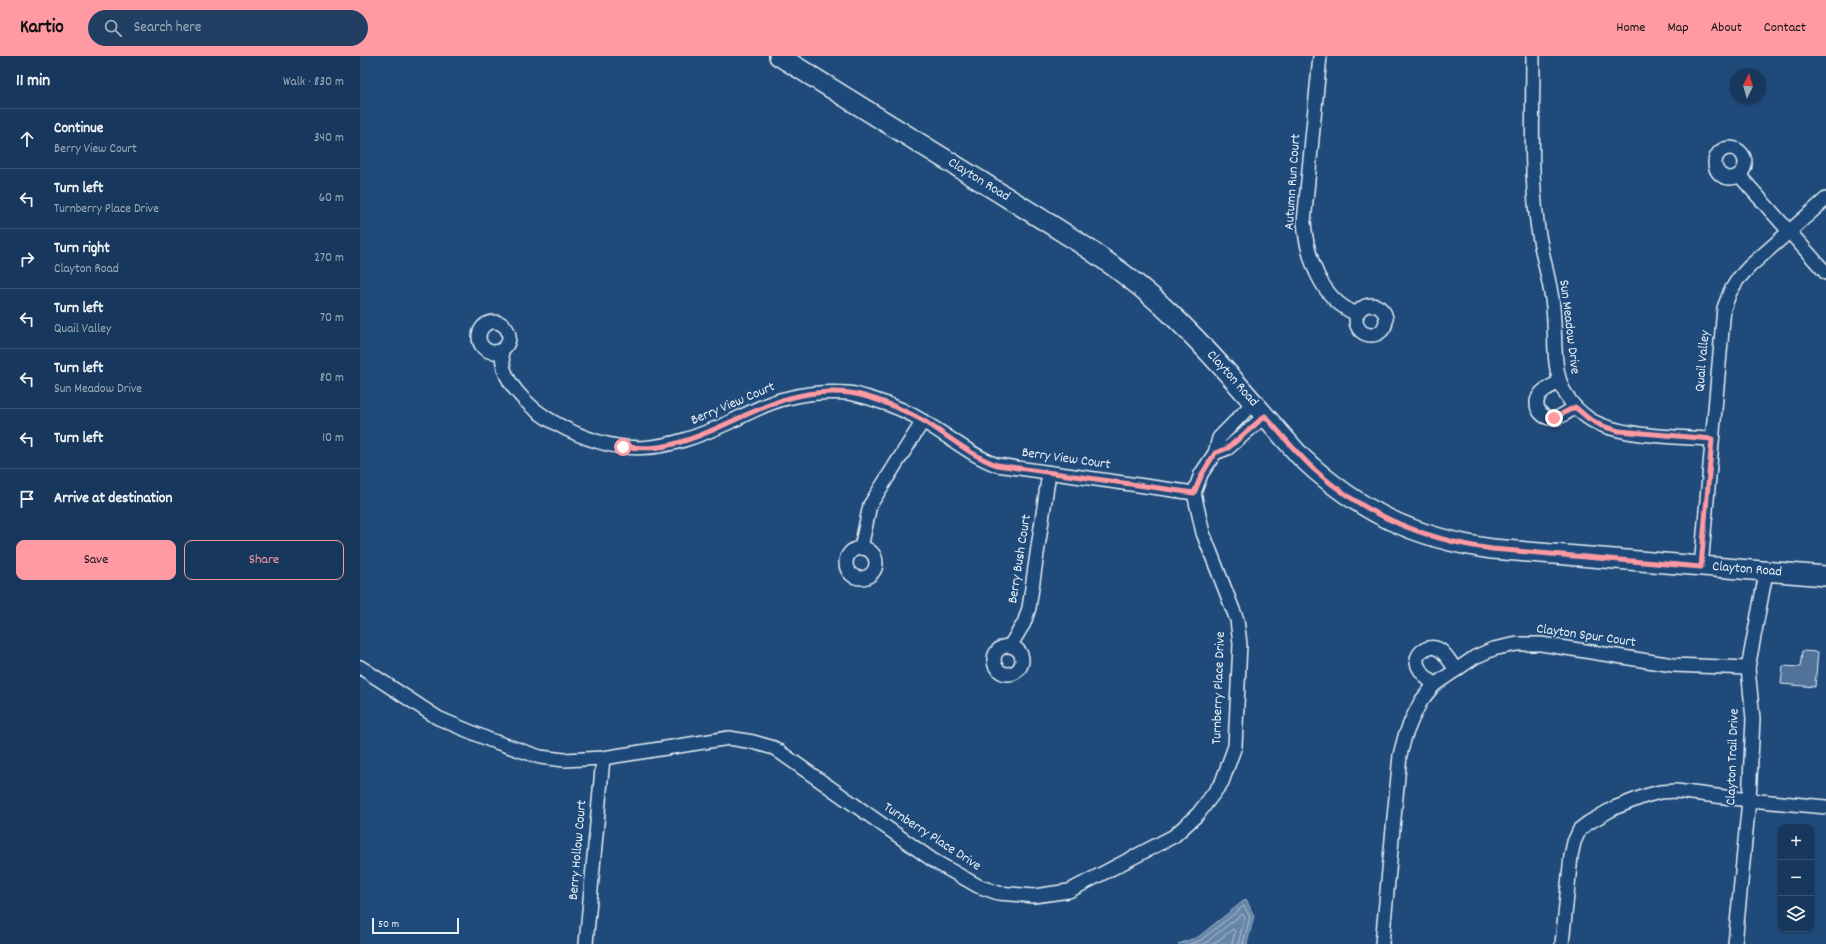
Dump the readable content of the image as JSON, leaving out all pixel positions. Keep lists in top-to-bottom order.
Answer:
{
  "streets": {
    "main road": ["Clayton Road"],
    "street": [
      "Autumn Run Court",
      "Sun Meadow Drive",
      "Quail Valley",
      "Berry View Court",
      "Berry Bush Court",
      "Clayton Spur Court",
      "Turnberry Place Drive",
      "Clayton Trail Drive",
      "Berry Hollow Court"
    ]
  },
  "crossings": [
    ["Clayton Road", "Quail Valley"],
    ["Clayton Road", "Clayton Trail Drive"],
    ["Sun Meadow Drive", "Quail Valley"],
    ["Berry View Court", "Berry Bush Court"],
    ["Berry View Court", "Turnberry Place Drive"],
    ["Clayton Spur Court", "Clayton Trail Drive"],
    ["Turnberry Place Drive", "Berry Hollow Court"]
  ],
  "scale_bar": "50 m",
  "north": "top",
  "page": {
    "header": "Kartio",
    "search": "Search here",
    "nav": [
      "Home",
      "Map",
      "About",
      "Contact"
    ],
    "heading": ["11 min", "Walk · 830 m"],
    "list": [
      ["Continue", "Berry View Court", "340 m"],
      ["Turn left", "Turnberry Place Drive", "60 m"],
      ["Turn right", "Clayton Road", "270 m"],
      ["Turn left", "Quail Valley", "70 m"],
      ["Turn left", "Sun Meadow Drive", "80 m"],
      ["Turn left", "10 m"],
      "Arrive at destination"
    ],
    "buttons": ["Save", "Share"],
    "map_buttons": ["+", "−"],
    "scale": "50 m"
  }
}
